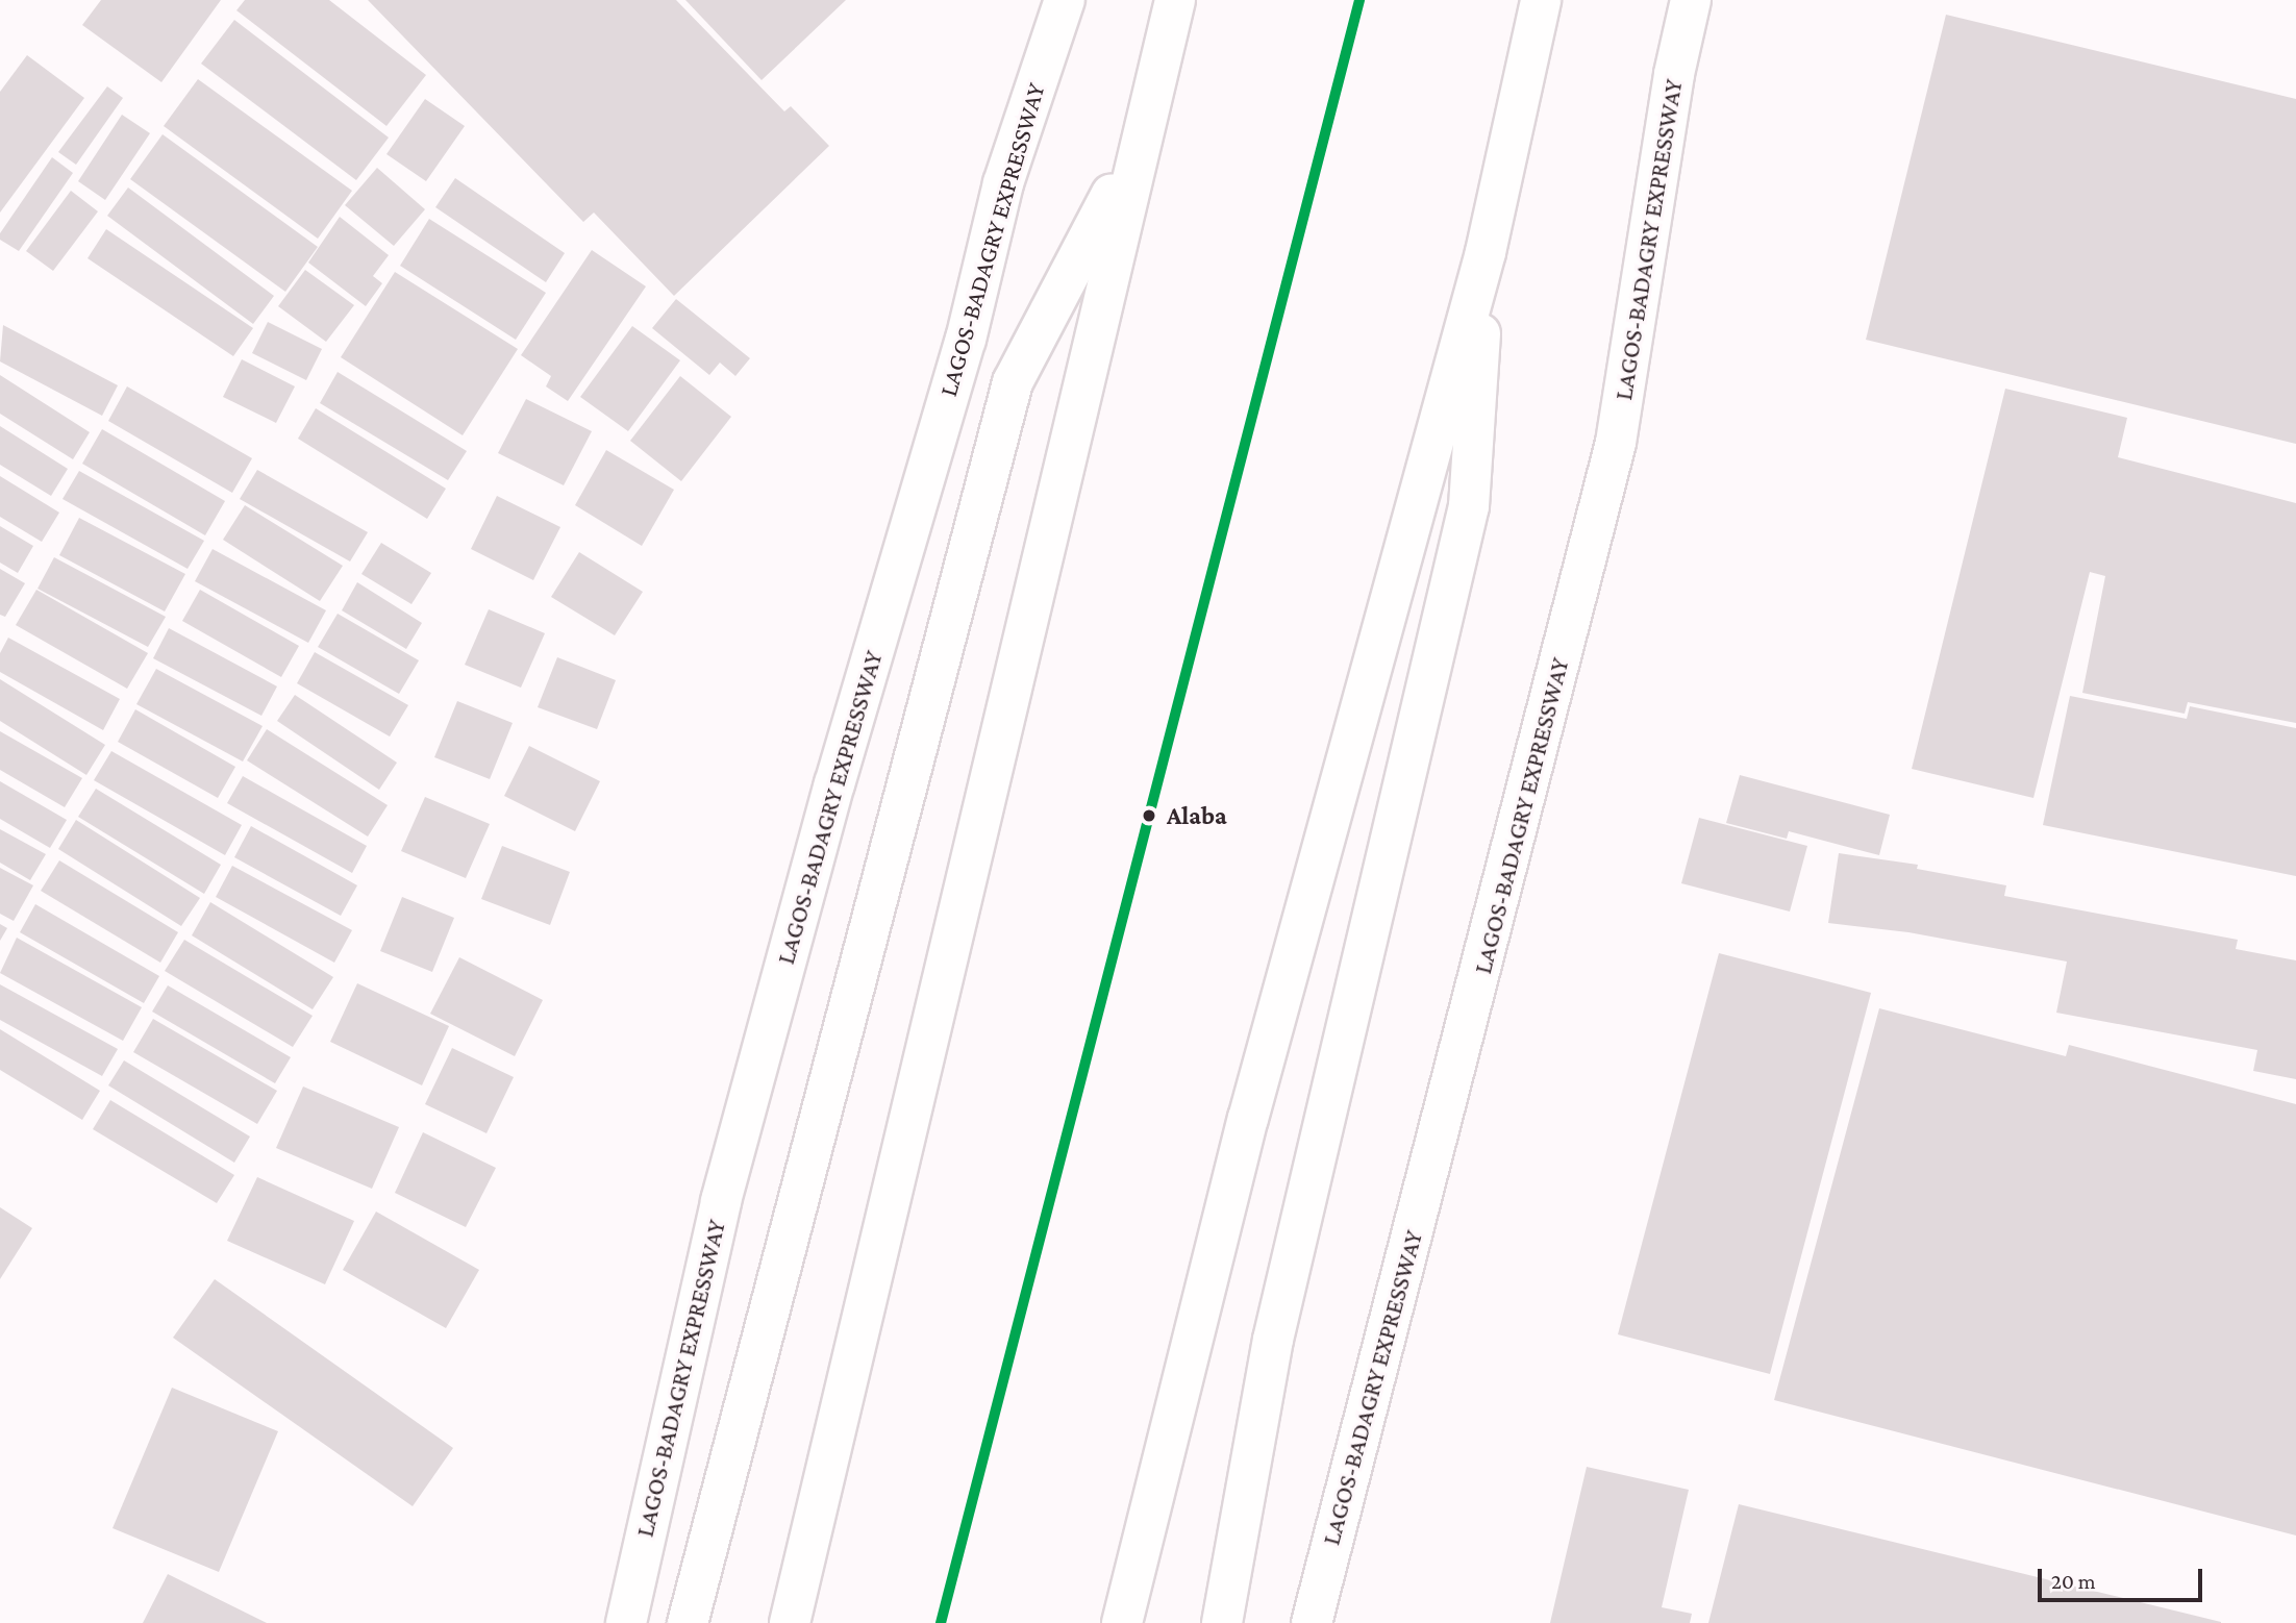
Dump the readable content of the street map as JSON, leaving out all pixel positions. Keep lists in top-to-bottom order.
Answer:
{
  "streets": {
    "main road": ["LAGOS-BADAGRY EXPRESSWAY"]
  },
  "places": ["Alaba"],
  "scale_bar": "20 m"
}
